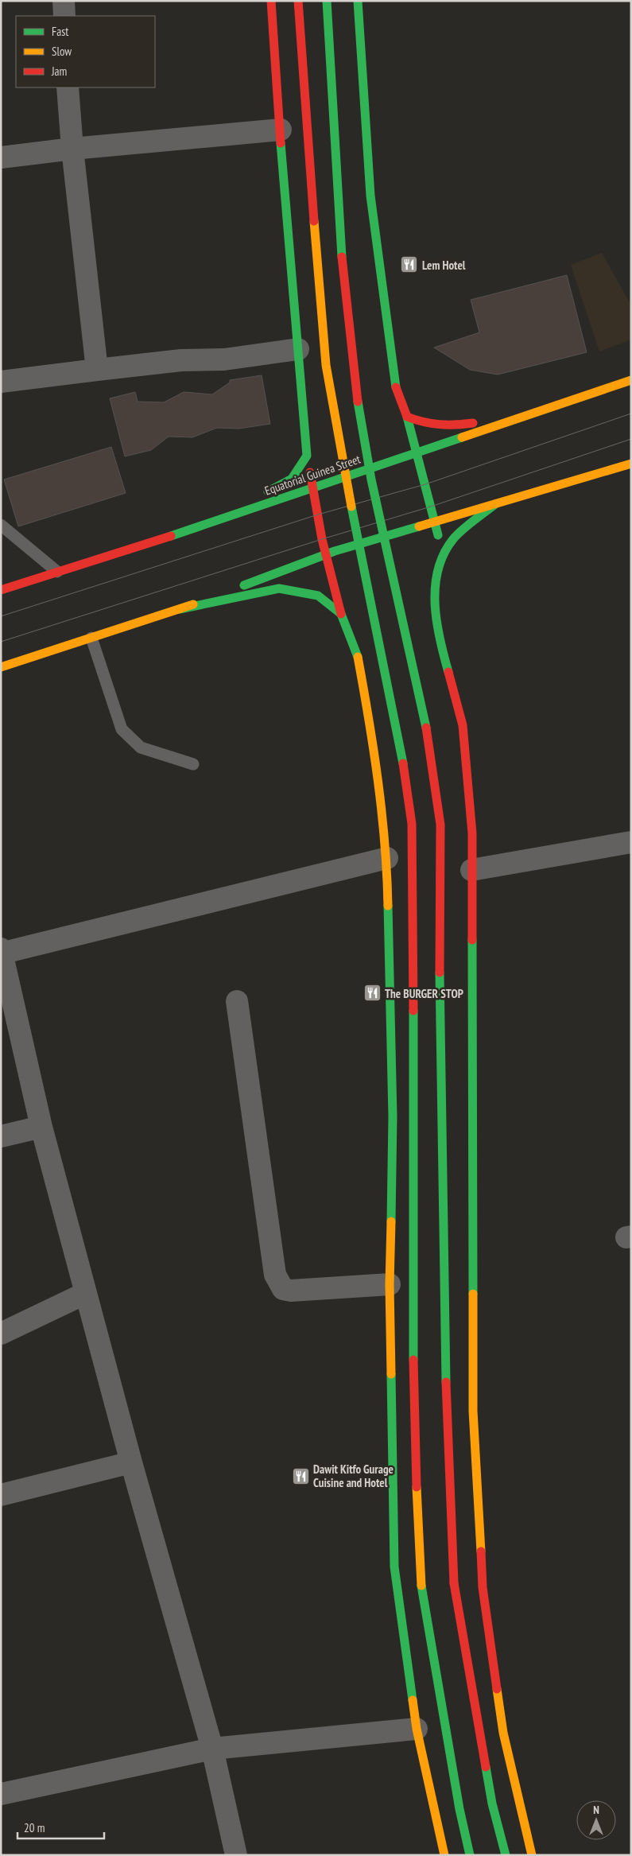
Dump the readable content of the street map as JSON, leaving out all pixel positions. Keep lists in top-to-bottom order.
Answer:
{
  "streets": {
    "main road": ["Equatorial Guinea Street"]
  },
  "places": {
    "restaurant": ["Lem Hotel", "The BURGER STOP", "Dawit Kitfo Gurage Cuisine and Hotel"]
  },
  "legend": ["Fast", "Slow", "Jam"],
  "scale_bar": "20 m",
  "north": "top"
}
